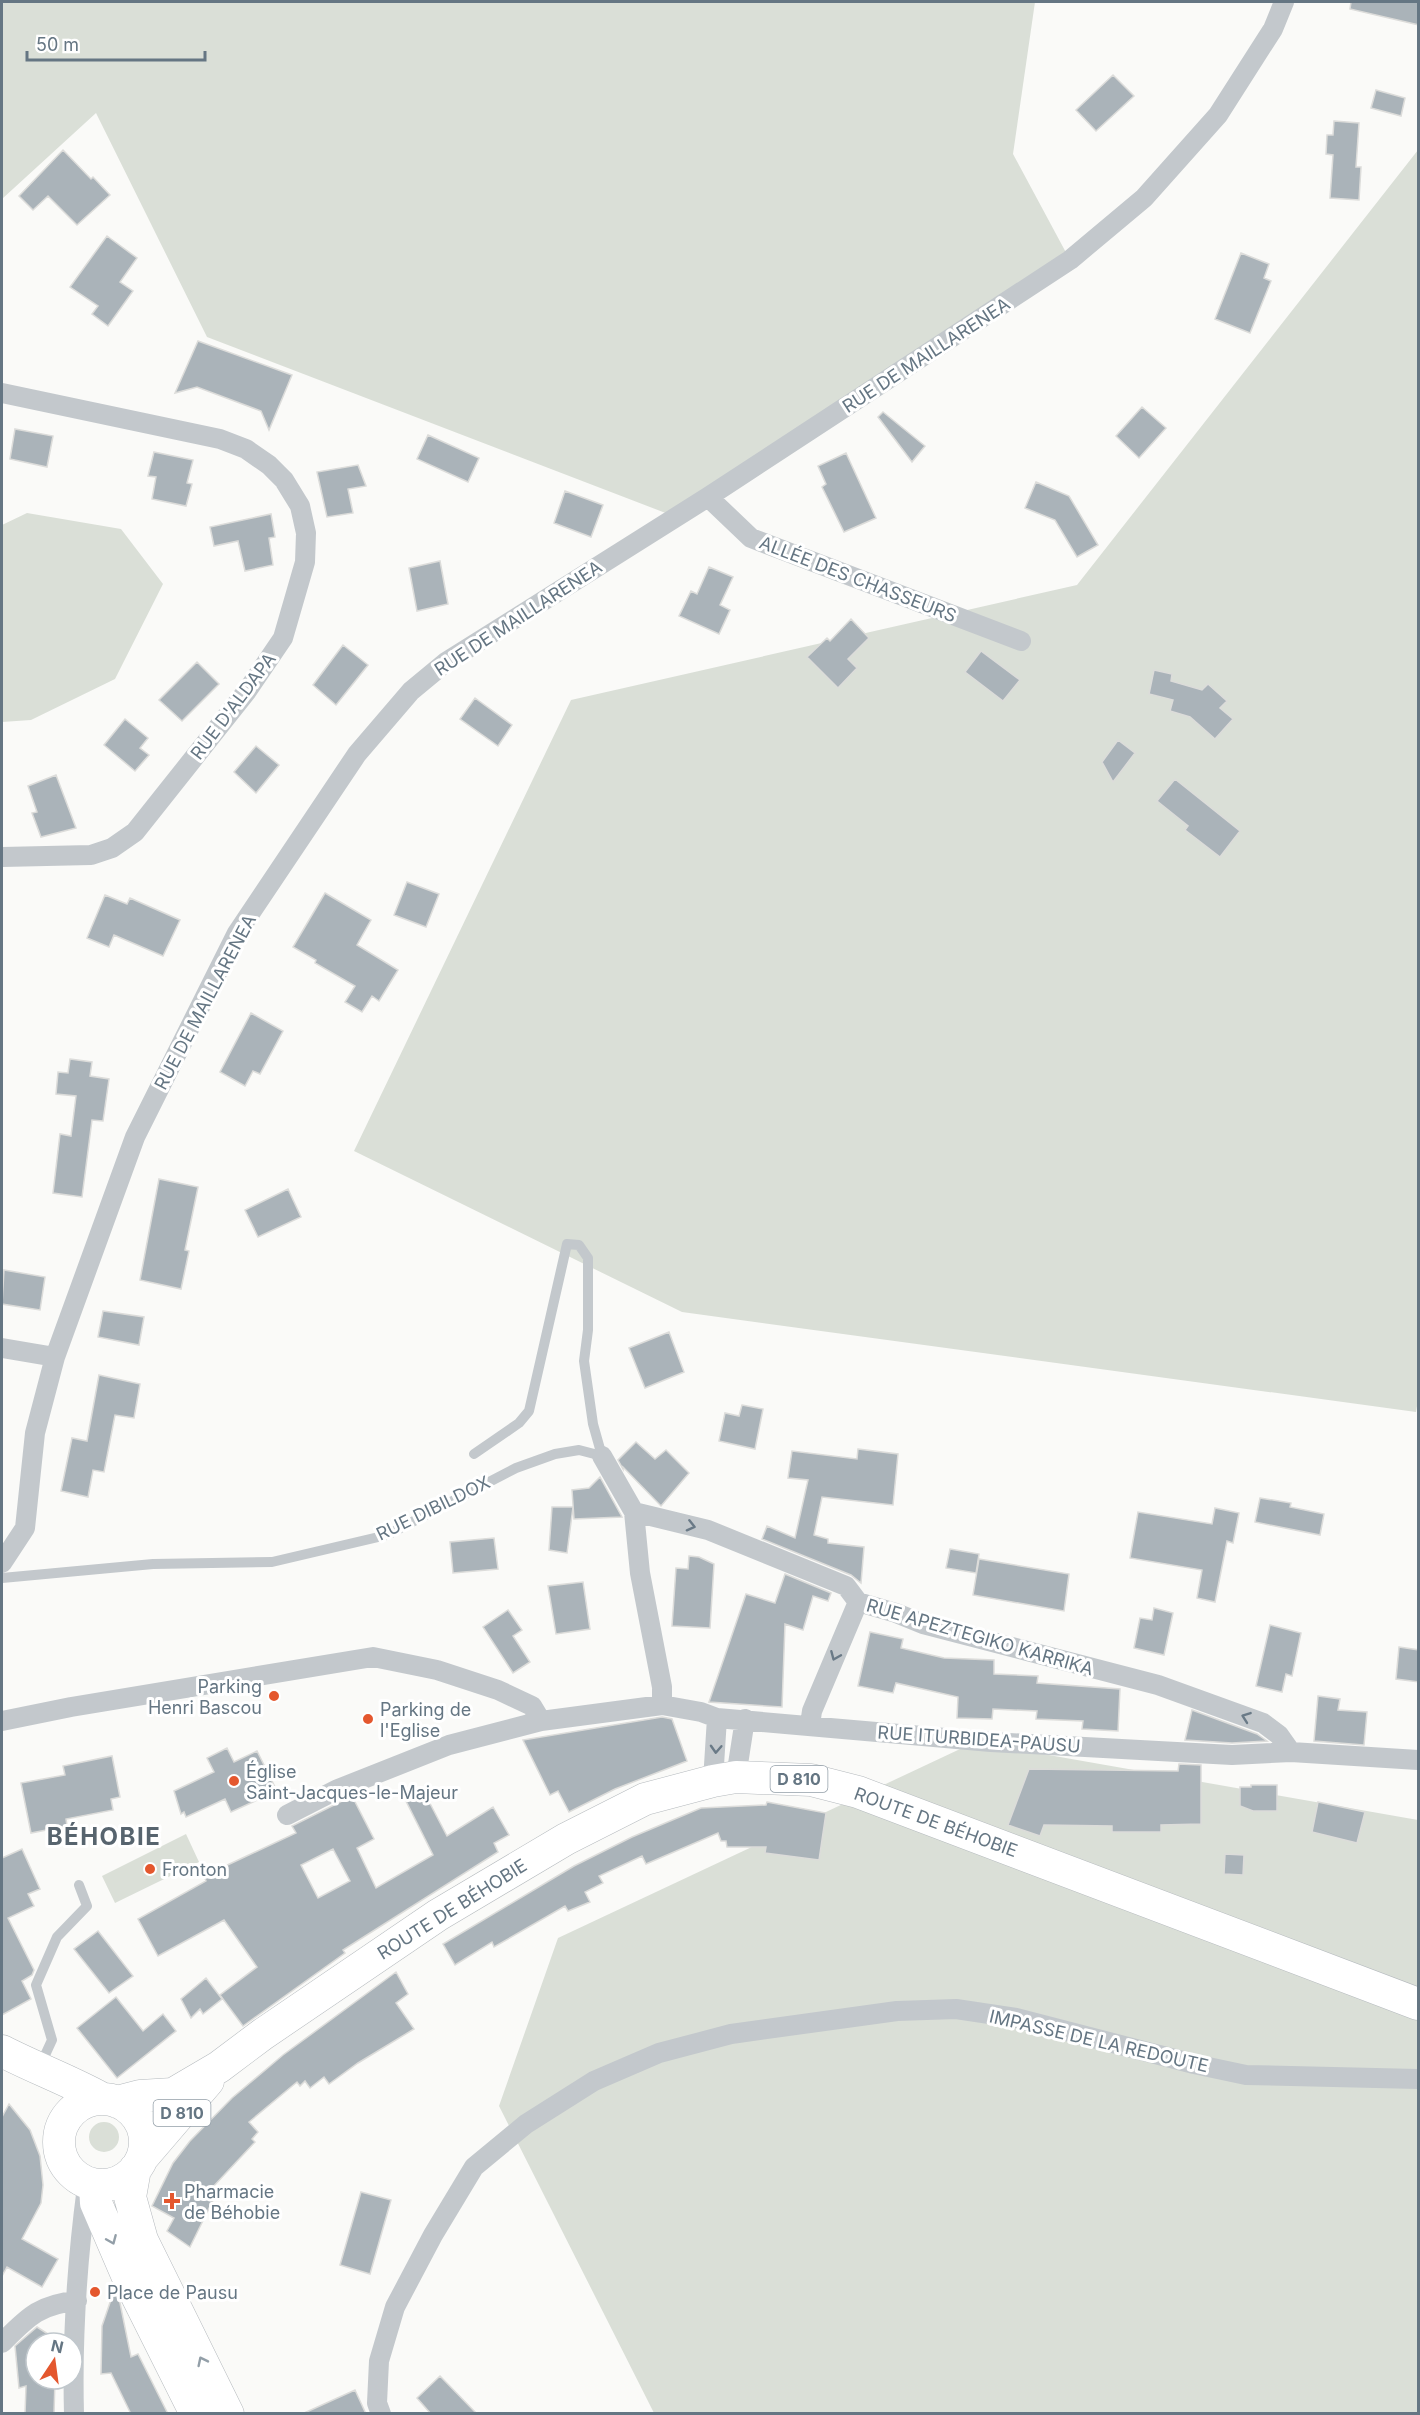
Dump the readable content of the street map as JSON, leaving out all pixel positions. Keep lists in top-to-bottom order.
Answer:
{
  "streets": {
    "main road": ["D 810", "ROUTE DE BÉHOBIE"],
    "street": [
      "RUE DE MAILLARENEA",
      "ALLÉE DES CHASSEURS",
      "RUE D'ALDAPA",
      "RUE APEZTEGIKO KARRIKA",
      "RUE ITURBIDEA-PAUSU",
      "IMPASSE DE LA REDOUTE"
    ],
    "lane": ["RUE DIBILDOX"]
  },
  "crossings": [
    ["RUE DE MAILLARENEA", "ALLÉE DES CHASSEURS"],
    ["RUE APEZTEGIKO KARRIKA", "RUE ITURBIDEA-PAUSU"],
    ["D 810", "ROUTE DE BÉHOBIE"]
  ],
  "districts": ["BÉHOBIE"],
  "places": {
    "other": [
      "Parking Henri Bascou",
      "Parking de l'Eglise",
      "Église Saint-Jacques-le-Majeur",
      "Fronton",
      "Place de Pausu"
    ],
    "health": ["Pharmacie de Béhobie"]
  },
  "scale_bar": "50 m",
  "north": "top"
}
